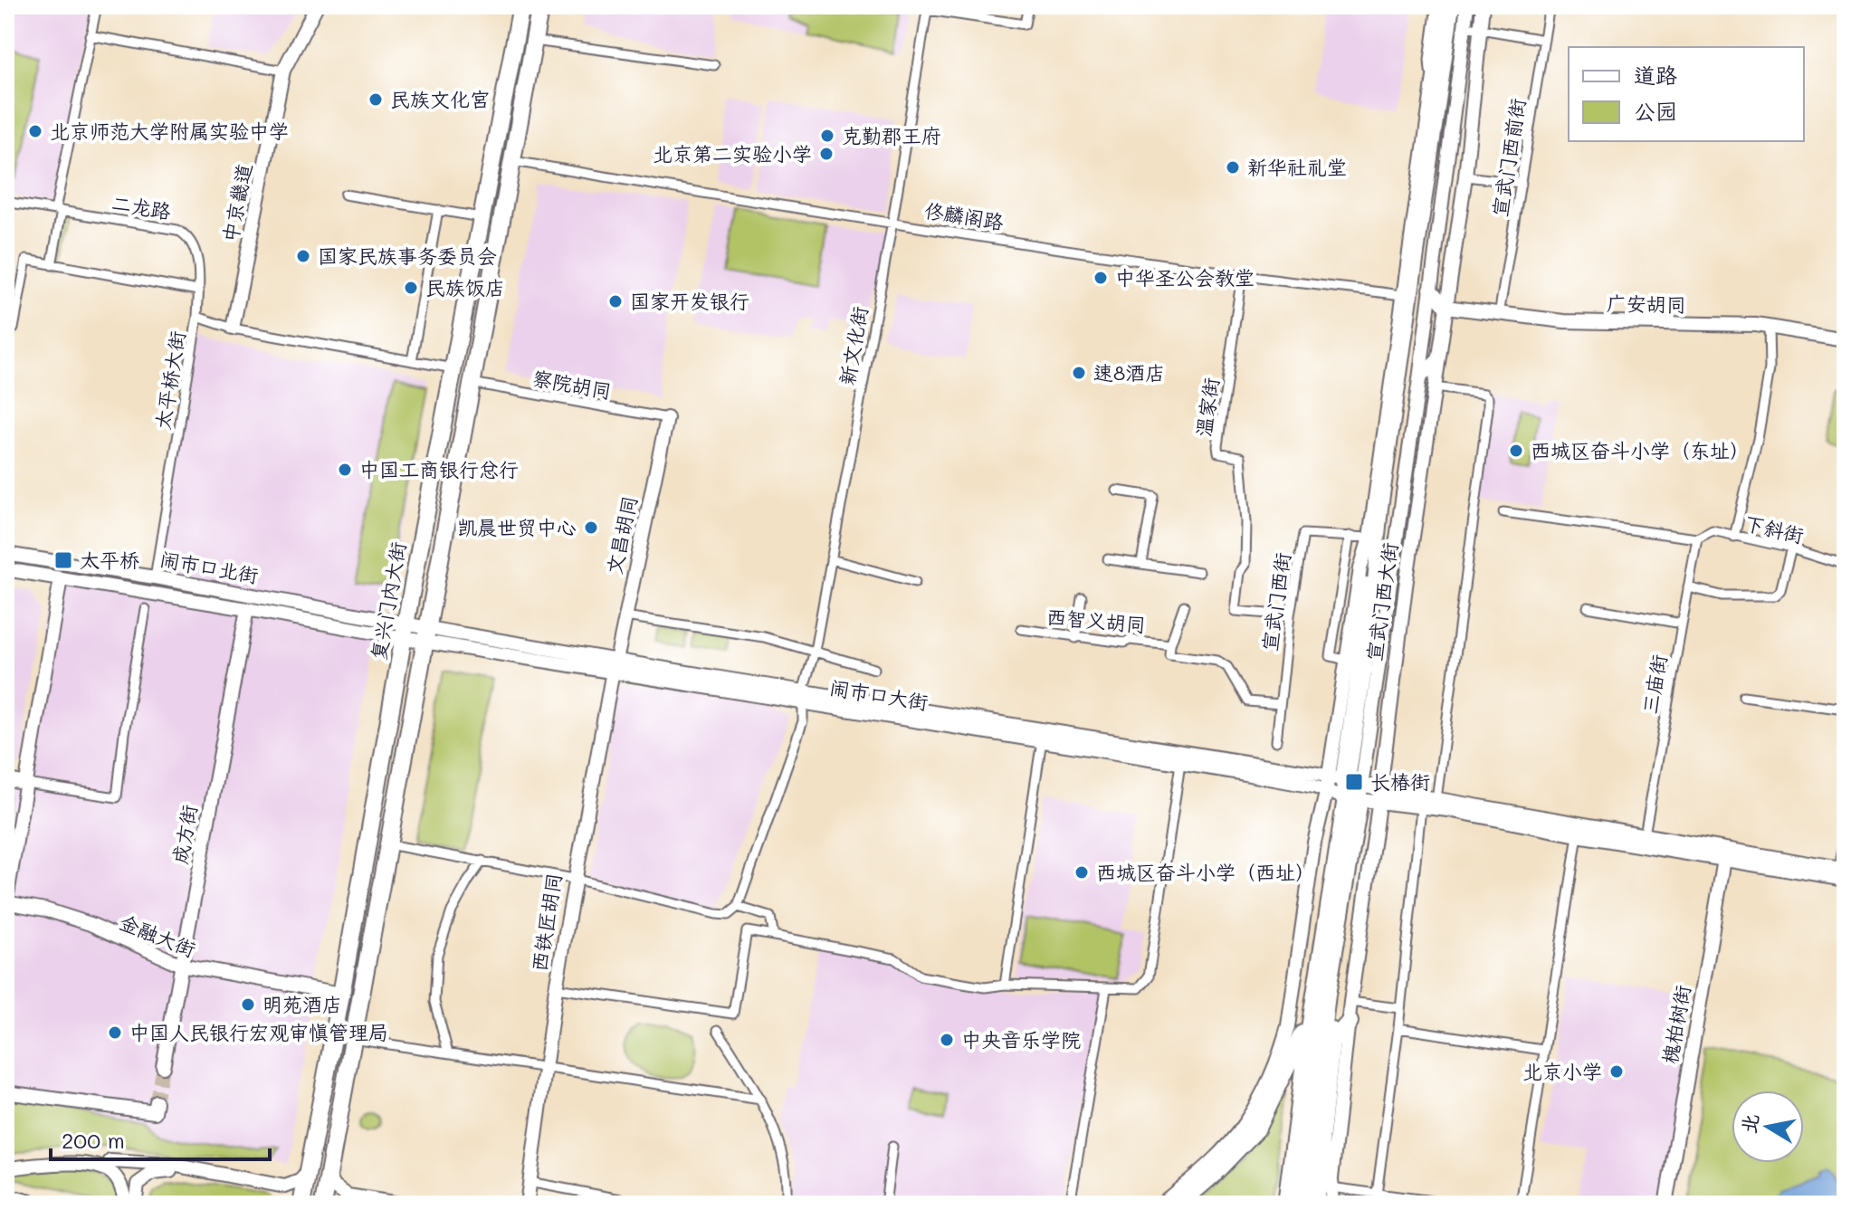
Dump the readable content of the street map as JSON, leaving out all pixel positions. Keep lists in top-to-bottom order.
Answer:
{
  "streets": {
    "highway": ["复兴门内大街", "宣武门西大街"],
    "main road": [
      "中京畿道",
      "广安胡同",
      "文昌胡同",
      "闹市口北街",
      "闹市口大街",
      "成方街",
      "西铁匠胡同",
      "金融大街",
      "槐柏树街"
    ],
    "street": [
      "宣武门西前街",
      "二龙路",
      "佟麟阁路",
      "新文化街",
      "太平桥大街",
      "察院胡同",
      "温家街",
      "下斜街",
      "宣武门西街",
      "西智义胡同",
      "三庙街"
    ]
  },
  "crossings": [
    ["宣武门西前街", "广安胡同"],
    ["中京畿道", "太平桥大街"],
    ["二龙路", "太平桥大街"],
    ["佟麟阁路", "新文化街"],
    ["佟麟阁路", "温家街"],
    ["佟麟阁路", "宣武门西大街"],
    ["广安胡同", "宣武门西大街"],
    ["新文化街", "闹市口大街"],
    ["太平桥大街", "闹市口北街"],
    ["太平桥大街", "复兴门内大街"],
    ["察院胡同", "文昌胡同"],
    ["温家街", "宣武门西街"],
    ["下斜街", "三庙街"],
    ["文昌胡同", "闹市口大街"],
    ["文昌胡同", "西铁匠胡同"],
    ["闹市口北街", "复兴门内大街"],
    ["闹市口北街", "闹市口大街"],
    ["闹市口北街", "成方街"],
    ["复兴门内大街", "闹市口大街"],
    ["复兴门内大街", "金融大街"],
    ["宣武门西街", "宣武门西大街"],
    ["宣武门西大街", "闹市口大街"],
    ["闹市口大街", "西铁匠胡同"],
    ["成方街", "金融大街"]
  ],
  "places": {
    "other": [
      "民族文化宫",
      "北京师范大学附属实验中学",
      "克勤郡王府",
      "北京第二实验小学",
      "新华社礼堂",
      "国家民族事务委员会",
      "中华圣公会教堂",
      "民族饭店",
      "国家开发银行",
      "速8酒店",
      "西城区奋斗小学（东址）",
      "中国工商银行总行",
      "凯晨世贸中心",
      "西城区奋斗小学（西址）",
      "明苑酒店",
      "中国人民银行宏观审慎管理局",
      "中央音乐学院",
      "北京小学"
    ],
    "transit": ["太平桥", "长椿街"]
  },
  "legend": ["道路", "公园"],
  "scale_bar": "200 m",
  "north": "left"
}
